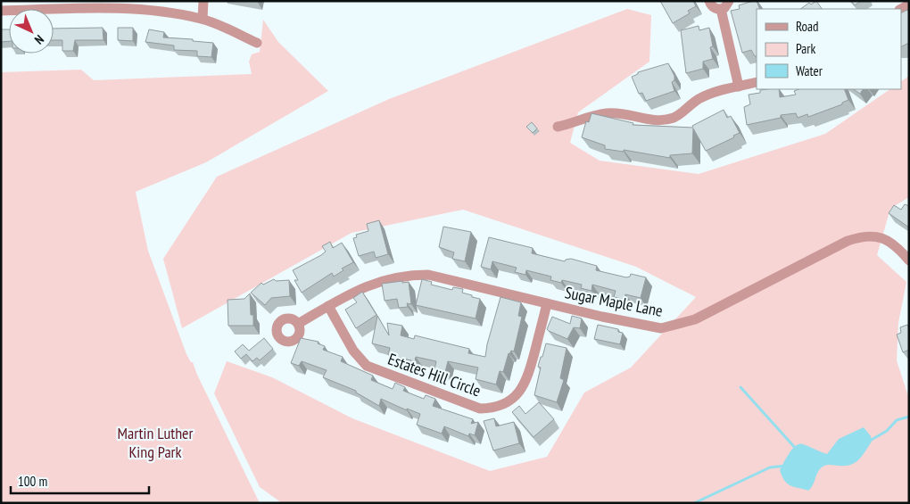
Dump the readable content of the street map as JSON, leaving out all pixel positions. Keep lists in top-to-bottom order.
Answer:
{
  "streets": {
    "street": ["Sugar Maple Lane", "Estates Hill Circle"]
  },
  "crossings": [
    ["Sugar Maple Lane", "Estates Hill Circle"]
  ],
  "parks": ["Martin Luther King Park"],
  "legend": ["Road", "Park", "Water"],
  "scale_bar": "100 m",
  "north": "bottom right"
}
